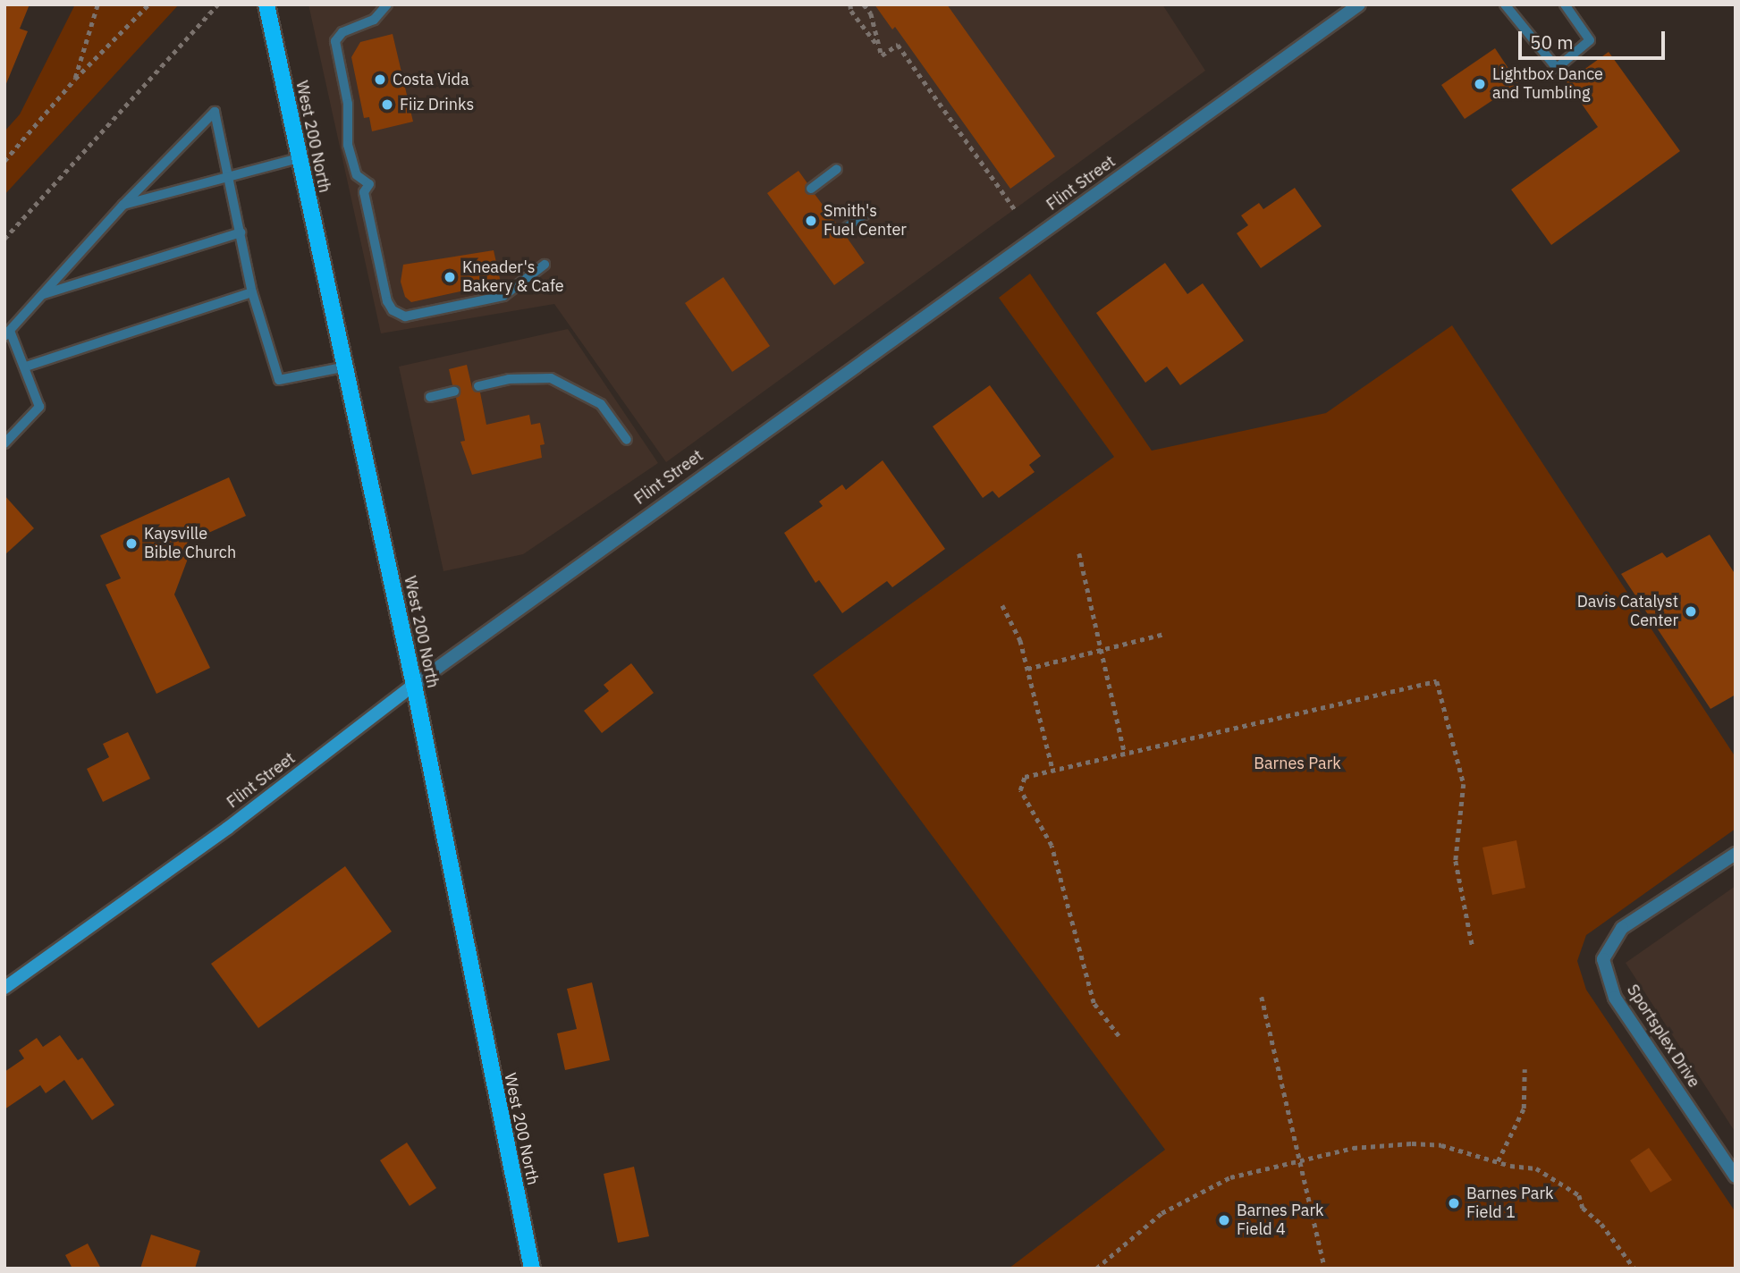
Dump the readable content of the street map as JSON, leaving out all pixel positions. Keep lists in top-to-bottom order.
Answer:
{
  "streets": {
    "main road": ["West 200 North", "Flint Street"],
    "street": ["Sportsplex Drive"]
  },
  "crossings": [
    ["West 200 North", "Flint Street"]
  ],
  "parks": ["Barnes Park"],
  "places": [
    "Costa Vida",
    "Lightbox Dance and Tumbling",
    "Fiiz Drinks",
    "Smith's Fuel Center",
    "Kneader's Bakery & Cafe",
    "Kaysville Bible Church",
    "Davis Catalyst Center",
    "Barnes Park Field 1",
    "Barnes Park Field 4"
  ],
  "scale_bar": "50 m"
}
